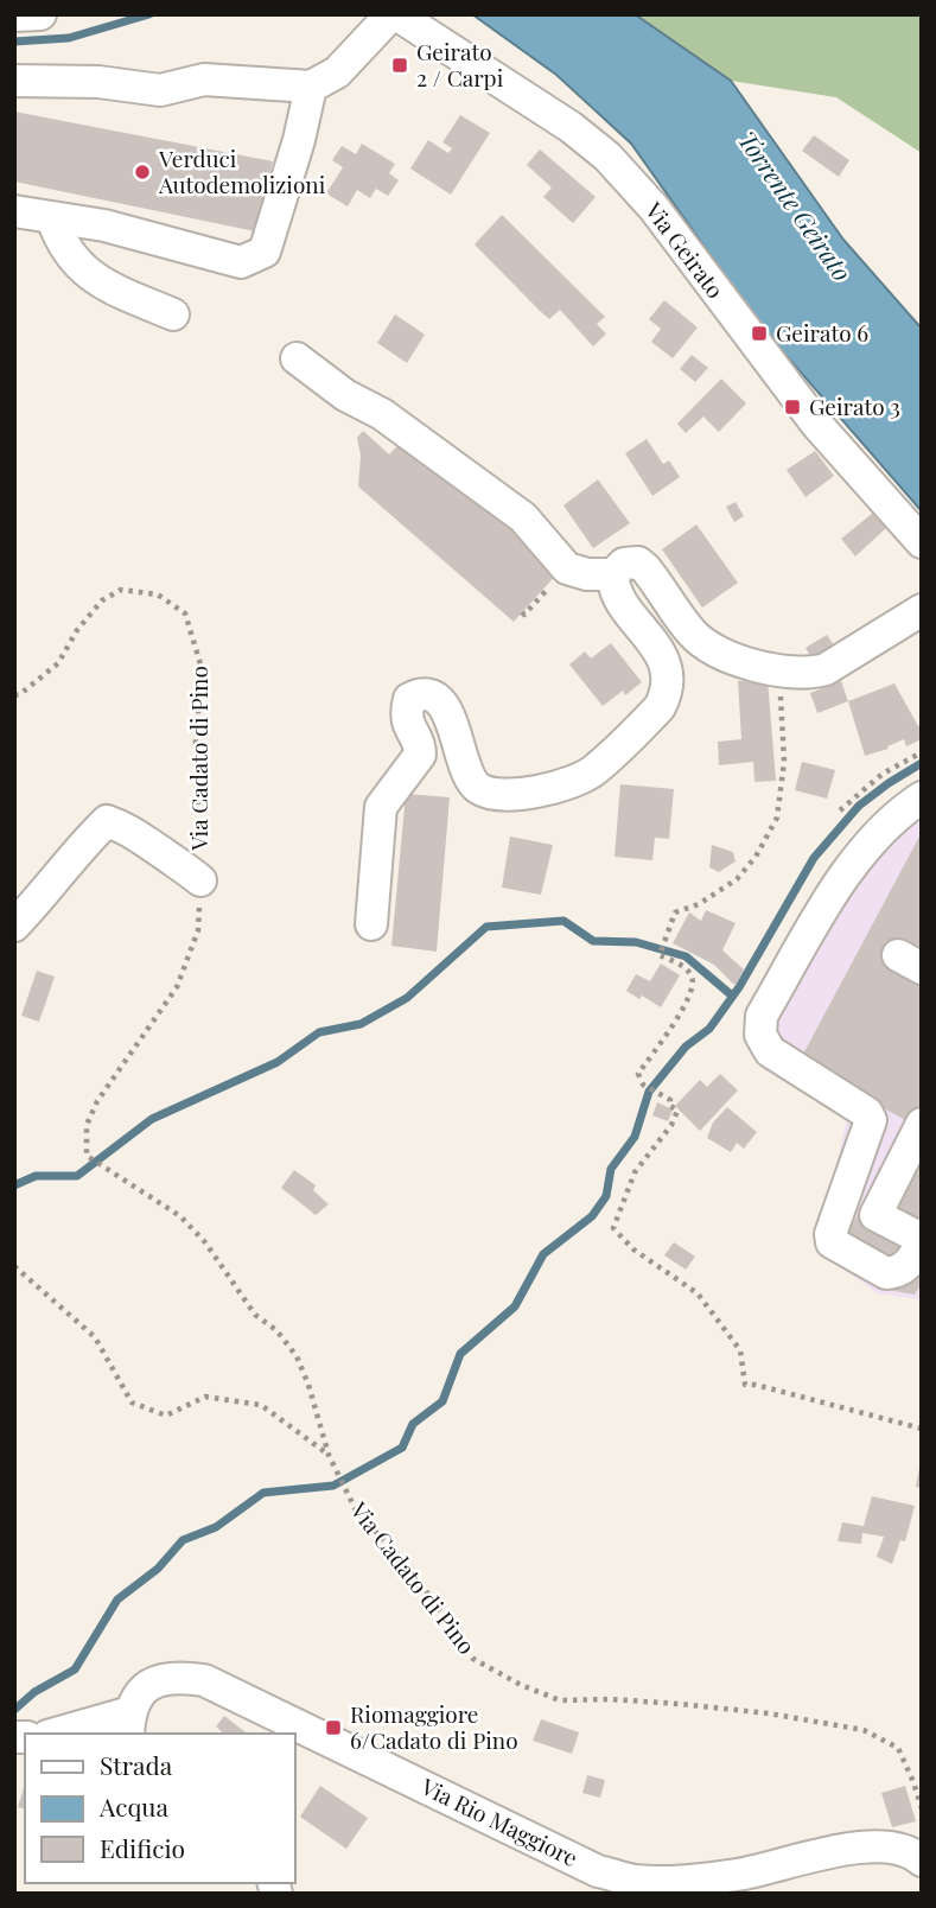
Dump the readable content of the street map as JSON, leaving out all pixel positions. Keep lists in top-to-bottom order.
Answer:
{
  "streets": {
    "street": ["Via Geirato", "Via Cadato di Pino", "Via Rio Maggiore"]
  },
  "water": ["Torrente Geirato"],
  "places": {
    "transit": [
      "Geirato 2 / Carpi",
      "Geirato 6",
      "Geirato 3",
      "Riomaggiore 6/Cadato di Pino"
    ],
    "other": ["Verduci Autodemolizioni"]
  },
  "legend": ["Strada", "Acqua", "Edificio"]
}
